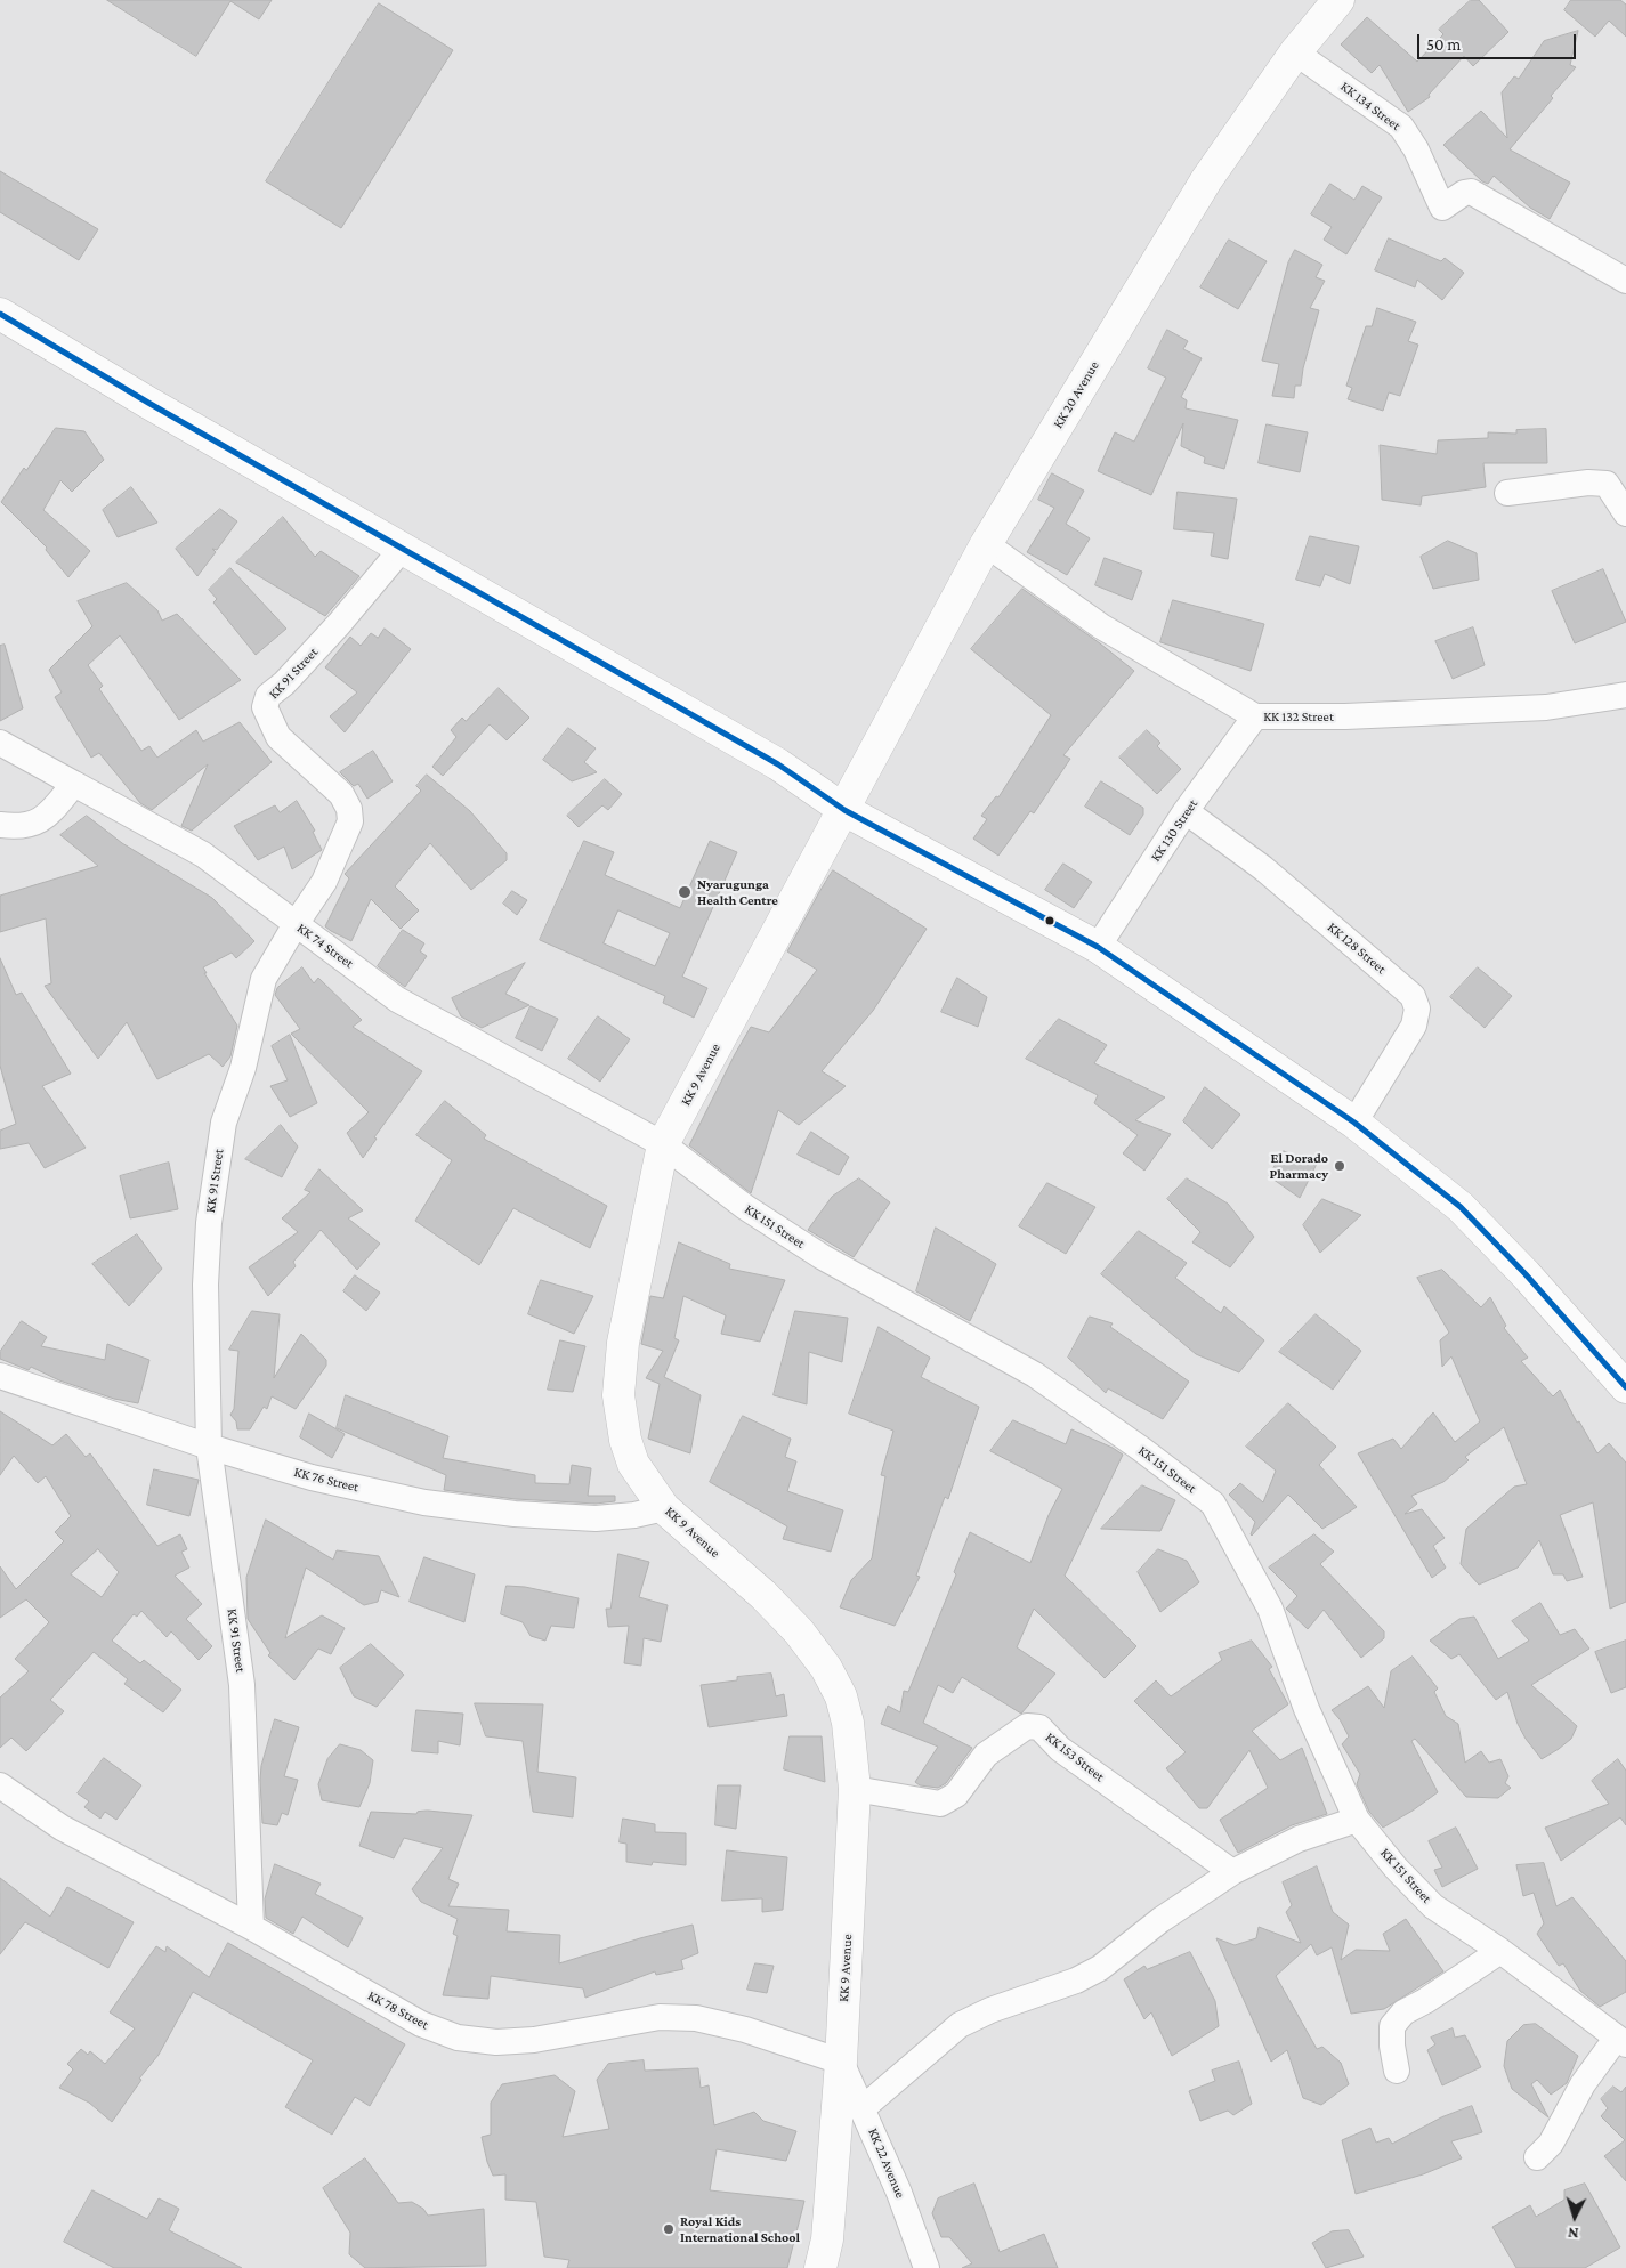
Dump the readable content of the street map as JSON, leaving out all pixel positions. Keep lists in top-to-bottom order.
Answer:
{
  "streets": {
    "main road": ["KK 20 Avenue", "KK 9 Avenue"],
    "street": [
      "KK 134 Street",
      "KK 91 Street",
      "KK 132 Street",
      "KK 130 Street",
      "KK 74 Street",
      "KK 128 Street",
      "KK 151 Street",
      "KK 76 Street",
      "KK 153 Street",
      "KK 78 Street",
      "KK 22 Avenue"
    ]
  },
  "crossings": [
    ["KK 134 Street", "KK 20 Avenue"],
    ["KK 20 Avenue", "KK 132 Street"],
    ["KK 20 Avenue", "KK 9 Avenue"],
    ["KK 91 Street", "KK 74 Street"],
    ["KK 91 Street", "KK 76 Street"],
    ["KK 91 Street", "KK 78 Street"],
    ["KK 132 Street", "KK 130 Street"],
    ["KK 130 Street", "KK 128 Street"],
    ["KK 74 Street", "KK 9 Avenue"],
    ["KK 74 Street", "KK 151 Street"],
    ["KK 9 Avenue", "KK 151 Street"],
    ["KK 9 Avenue", "KK 76 Street"],
    ["KK 9 Avenue", "KK 153 Street"],
    ["KK 9 Avenue", "KK 78 Street"],
    ["KK 9 Avenue", "KK 22 Avenue"],
    ["KK 78 Street", "KK 22 Avenue"]
  ],
  "places": ["Nyarugunga Health Centre", "El Dorado Pharmacy", "Royal Kids International School"],
  "scale_bar": "50 m",
  "north": "bottom"
}
